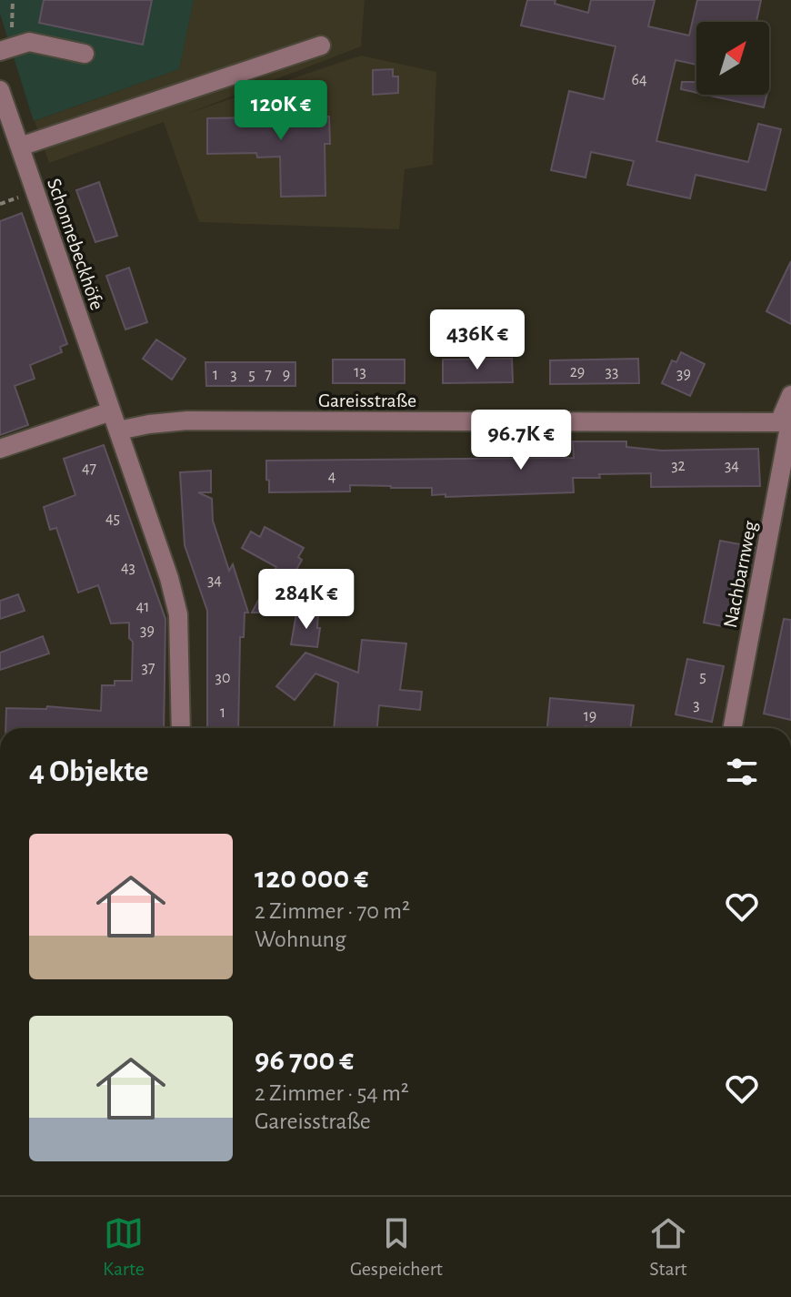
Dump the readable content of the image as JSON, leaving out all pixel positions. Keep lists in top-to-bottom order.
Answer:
{
  "streets": {
    "street": ["Schonnebeckhöfe", "Gareisstraße", "Nachbarnweg"]
  },
  "crossings": [
    ["Schonnebeckhöfe", "Gareisstraße"],
    ["Gareisstraße", "Nachbarnweg"]
  ],
  "house_numbers": [
    "64",
    "13",
    "29",
    "33",
    "39",
    "1",
    "3",
    "5",
    "7",
    "9",
    "32",
    "34",
    "47",
    "4",
    "45",
    "43",
    "34",
    "41",
    "39",
    "37",
    "5",
    "30",
    "3",
    "1",
    "19"
  ],
  "north": "top right",
  "page": {
    "price": [
      "120K €",
      "436K €",
      "96.7K €",
      "284K €"
    ],
    "heading": "4 Objekte",
    "list": [
      {
        "name": "120 000 €",
        "note": "2 Zimmer · 70 m² · Wohnung"
      },
      {
        "name": "96 700 €",
        "note": "2 Zimmer · 54 m² · Gareisstraße"
      }
    ],
    "tabs": ["Karte", "Gespeichert", "Start"]
  }
}
